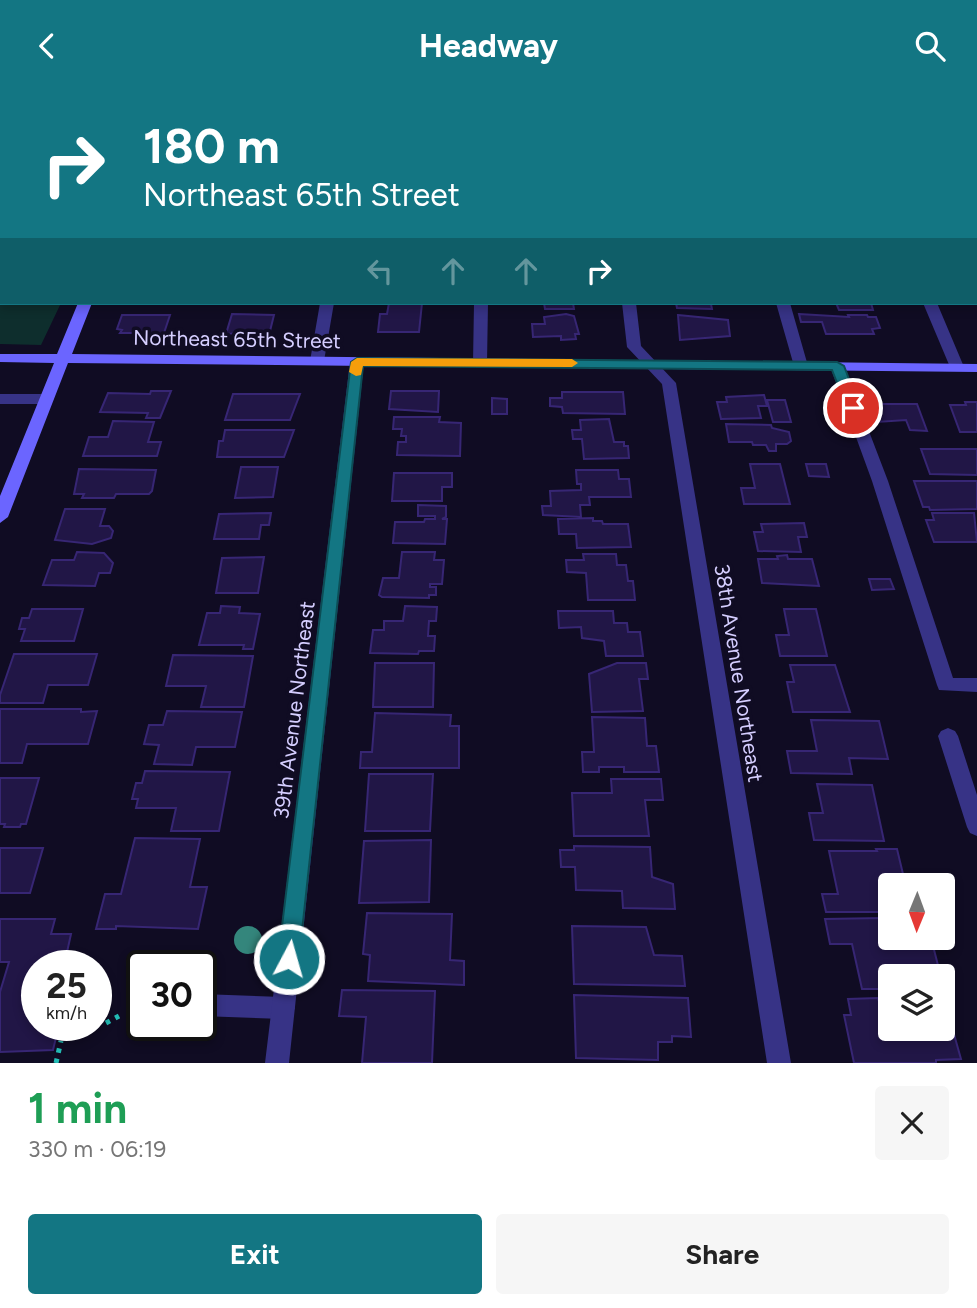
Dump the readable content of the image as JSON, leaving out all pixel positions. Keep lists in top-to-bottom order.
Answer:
{
  "streets": {
    "main road": ["Northeast 65th Street"],
    "street": ["38th Avenue Northeast", "39th Avenue Northeast"]
  },
  "crossings": [
    ["Northeast 65th Street", "38th Avenue Northeast"],
    ["Northeast 65th Street", "39th Avenue Northeast"]
  ],
  "north": "bottom",
  "page": {
    "header": "Headway",
    "turn": ["180 m", "Northeast 65th Street"],
    "speed": "25 km/h",
    "limit": "30",
    "heading": ["1 min", "330 m · 06:19"],
    "buttons": ["Exit", "Share"]
  }
}
